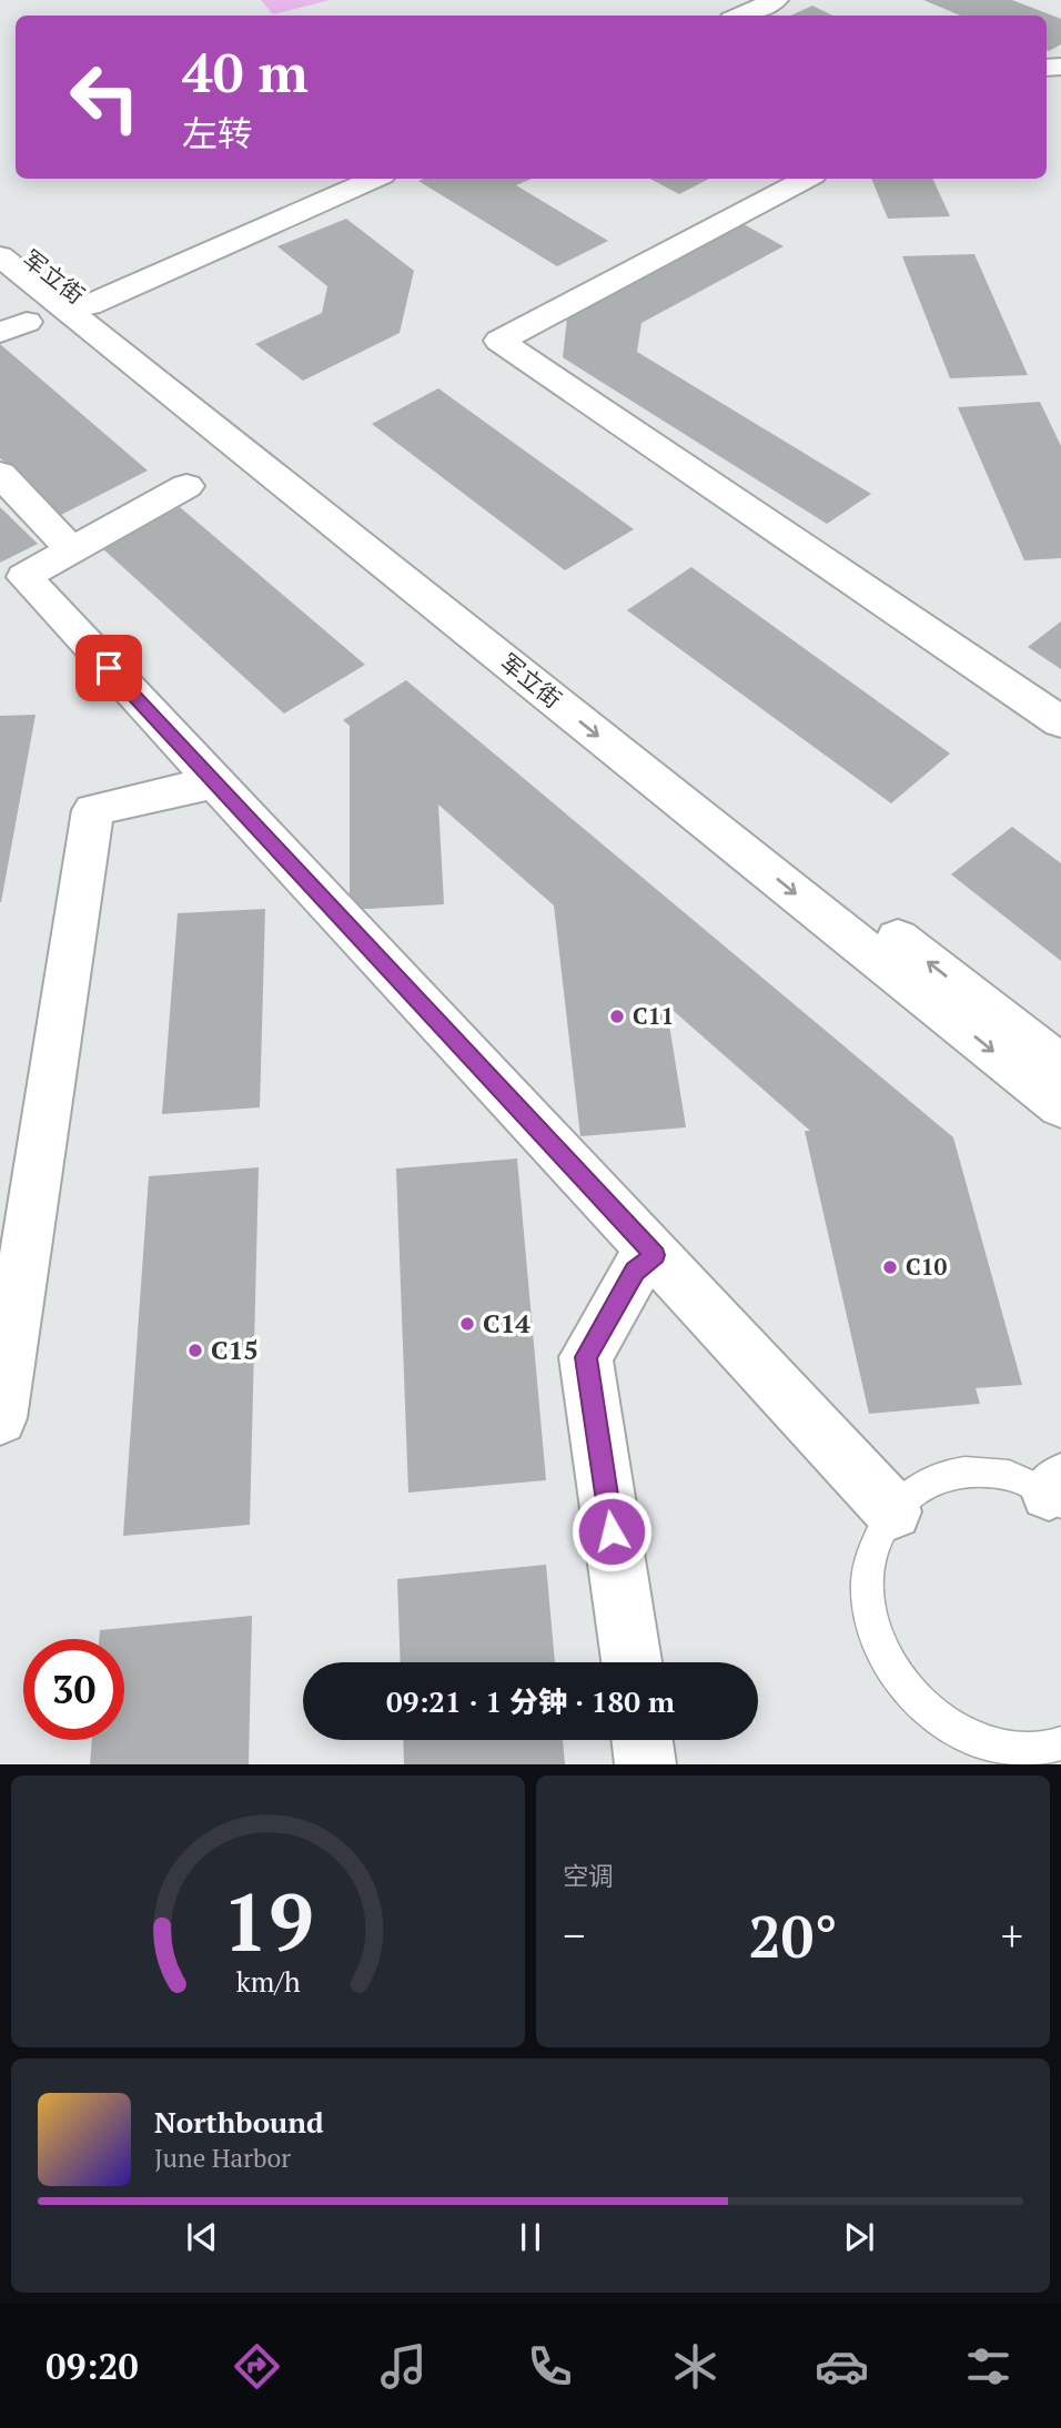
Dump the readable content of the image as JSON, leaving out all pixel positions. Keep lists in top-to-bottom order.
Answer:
{
  "streets": {
    "street": ["军立街"]
  },
  "places": [
    "C11",
    "C10",
    "C14",
    "C15"
  ],
  "page": {
    "turn": ["40 m", "左转"],
    "limit": "30",
    "trip": "09:21 · 1 分钟 · 180 m",
    "tile": "空调",
    "heat": ["−", "20°", "+"],
    "song": ["Northbound", "June Harbor"],
    "tabs": "09:20",
    "gauge": ["19", "km/h"]
  }
}
